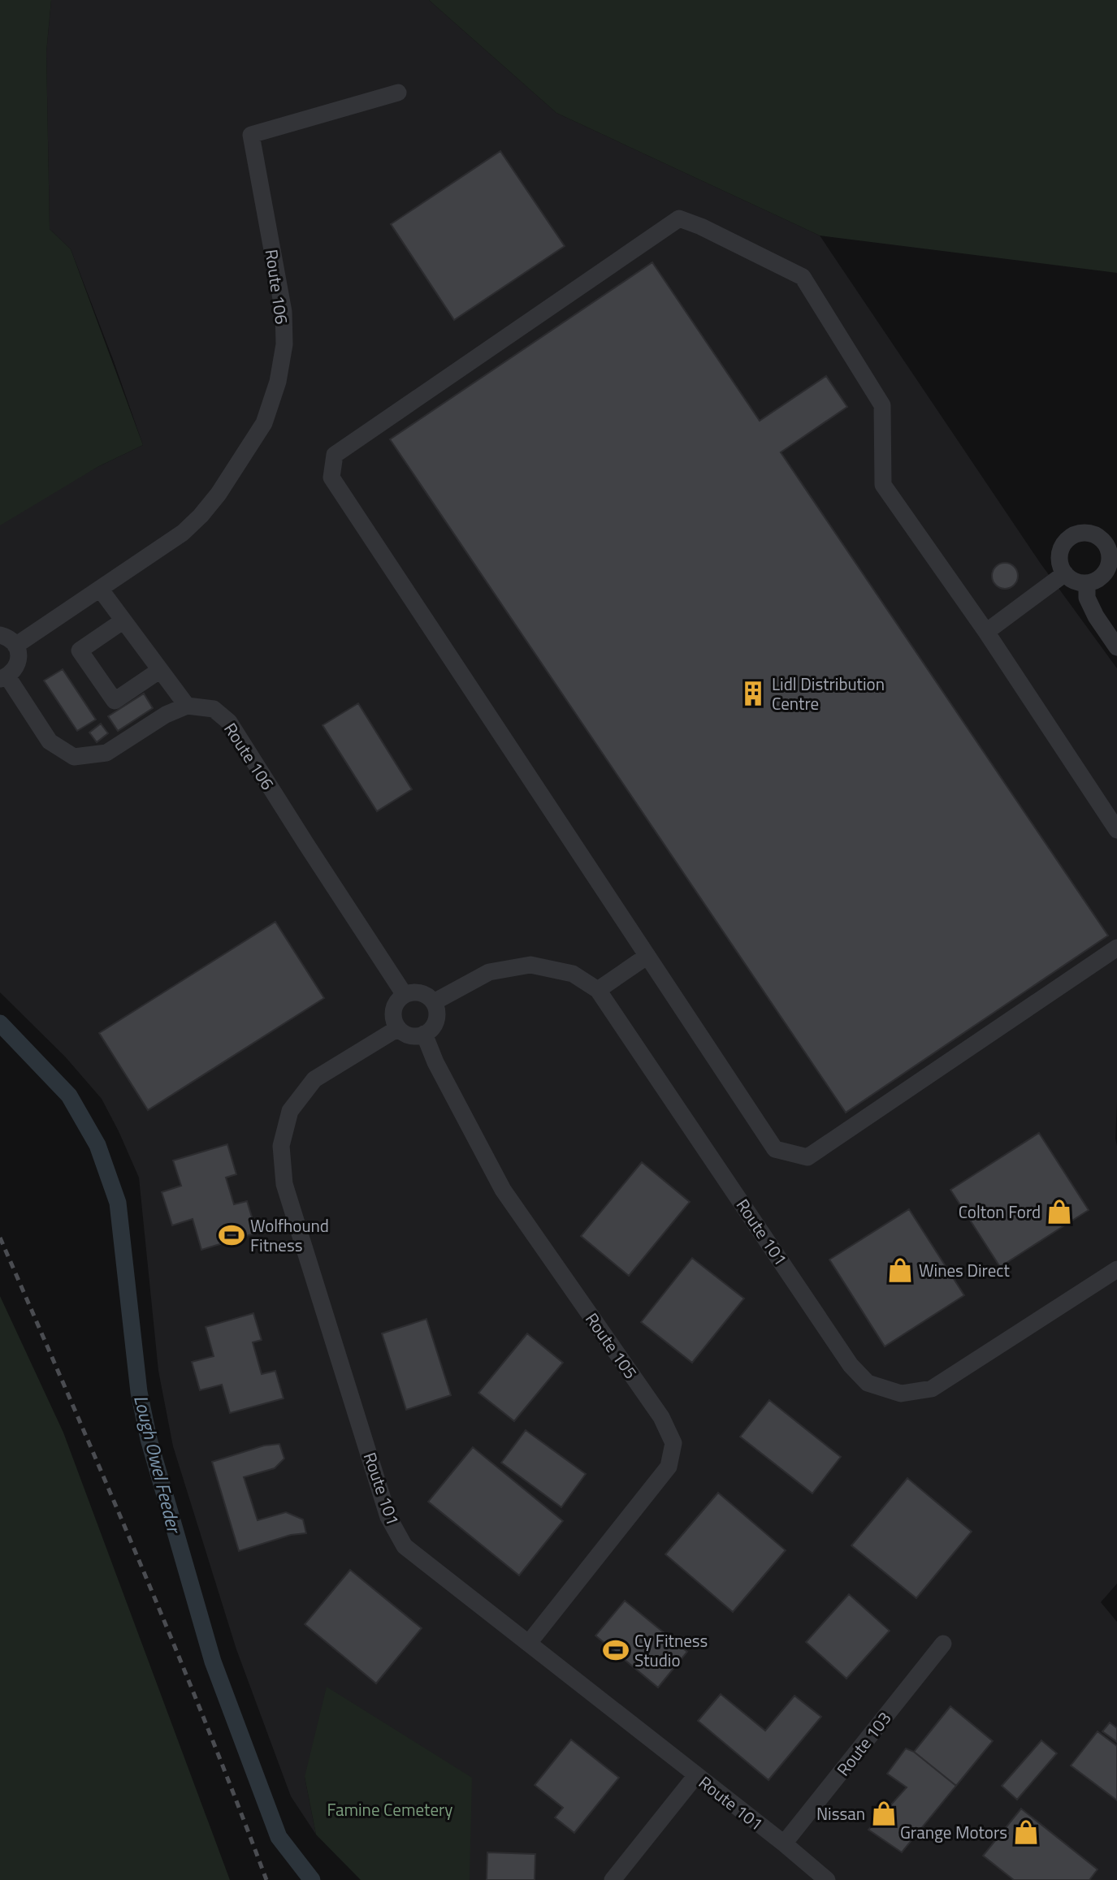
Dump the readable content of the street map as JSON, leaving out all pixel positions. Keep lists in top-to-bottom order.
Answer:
{
  "streets": {
    "street": [
      "Route 106",
      "Route 101",
      "Route 105",
      "Route 103"
    ]
  },
  "crossings": [
    ["Route 106", "Route 101"],
    ["Route 106", "Route 105"],
    ["Route 101", "Route 105"],
    ["Route 101", "Route 103"]
  ],
  "water": ["Lough Owel Feeder"],
  "parks": ["Famine Cemetery"],
  "places": {
    "building": ["Lidl Distribution Centre"],
    "shop": [
      "Colton Ford",
      "Wines Direct",
      "Nissan",
      "Grange Motors"
    ],
    "sports": ["Wolfhound Fitness", "Cy Fitness Studio"]
  }
}
